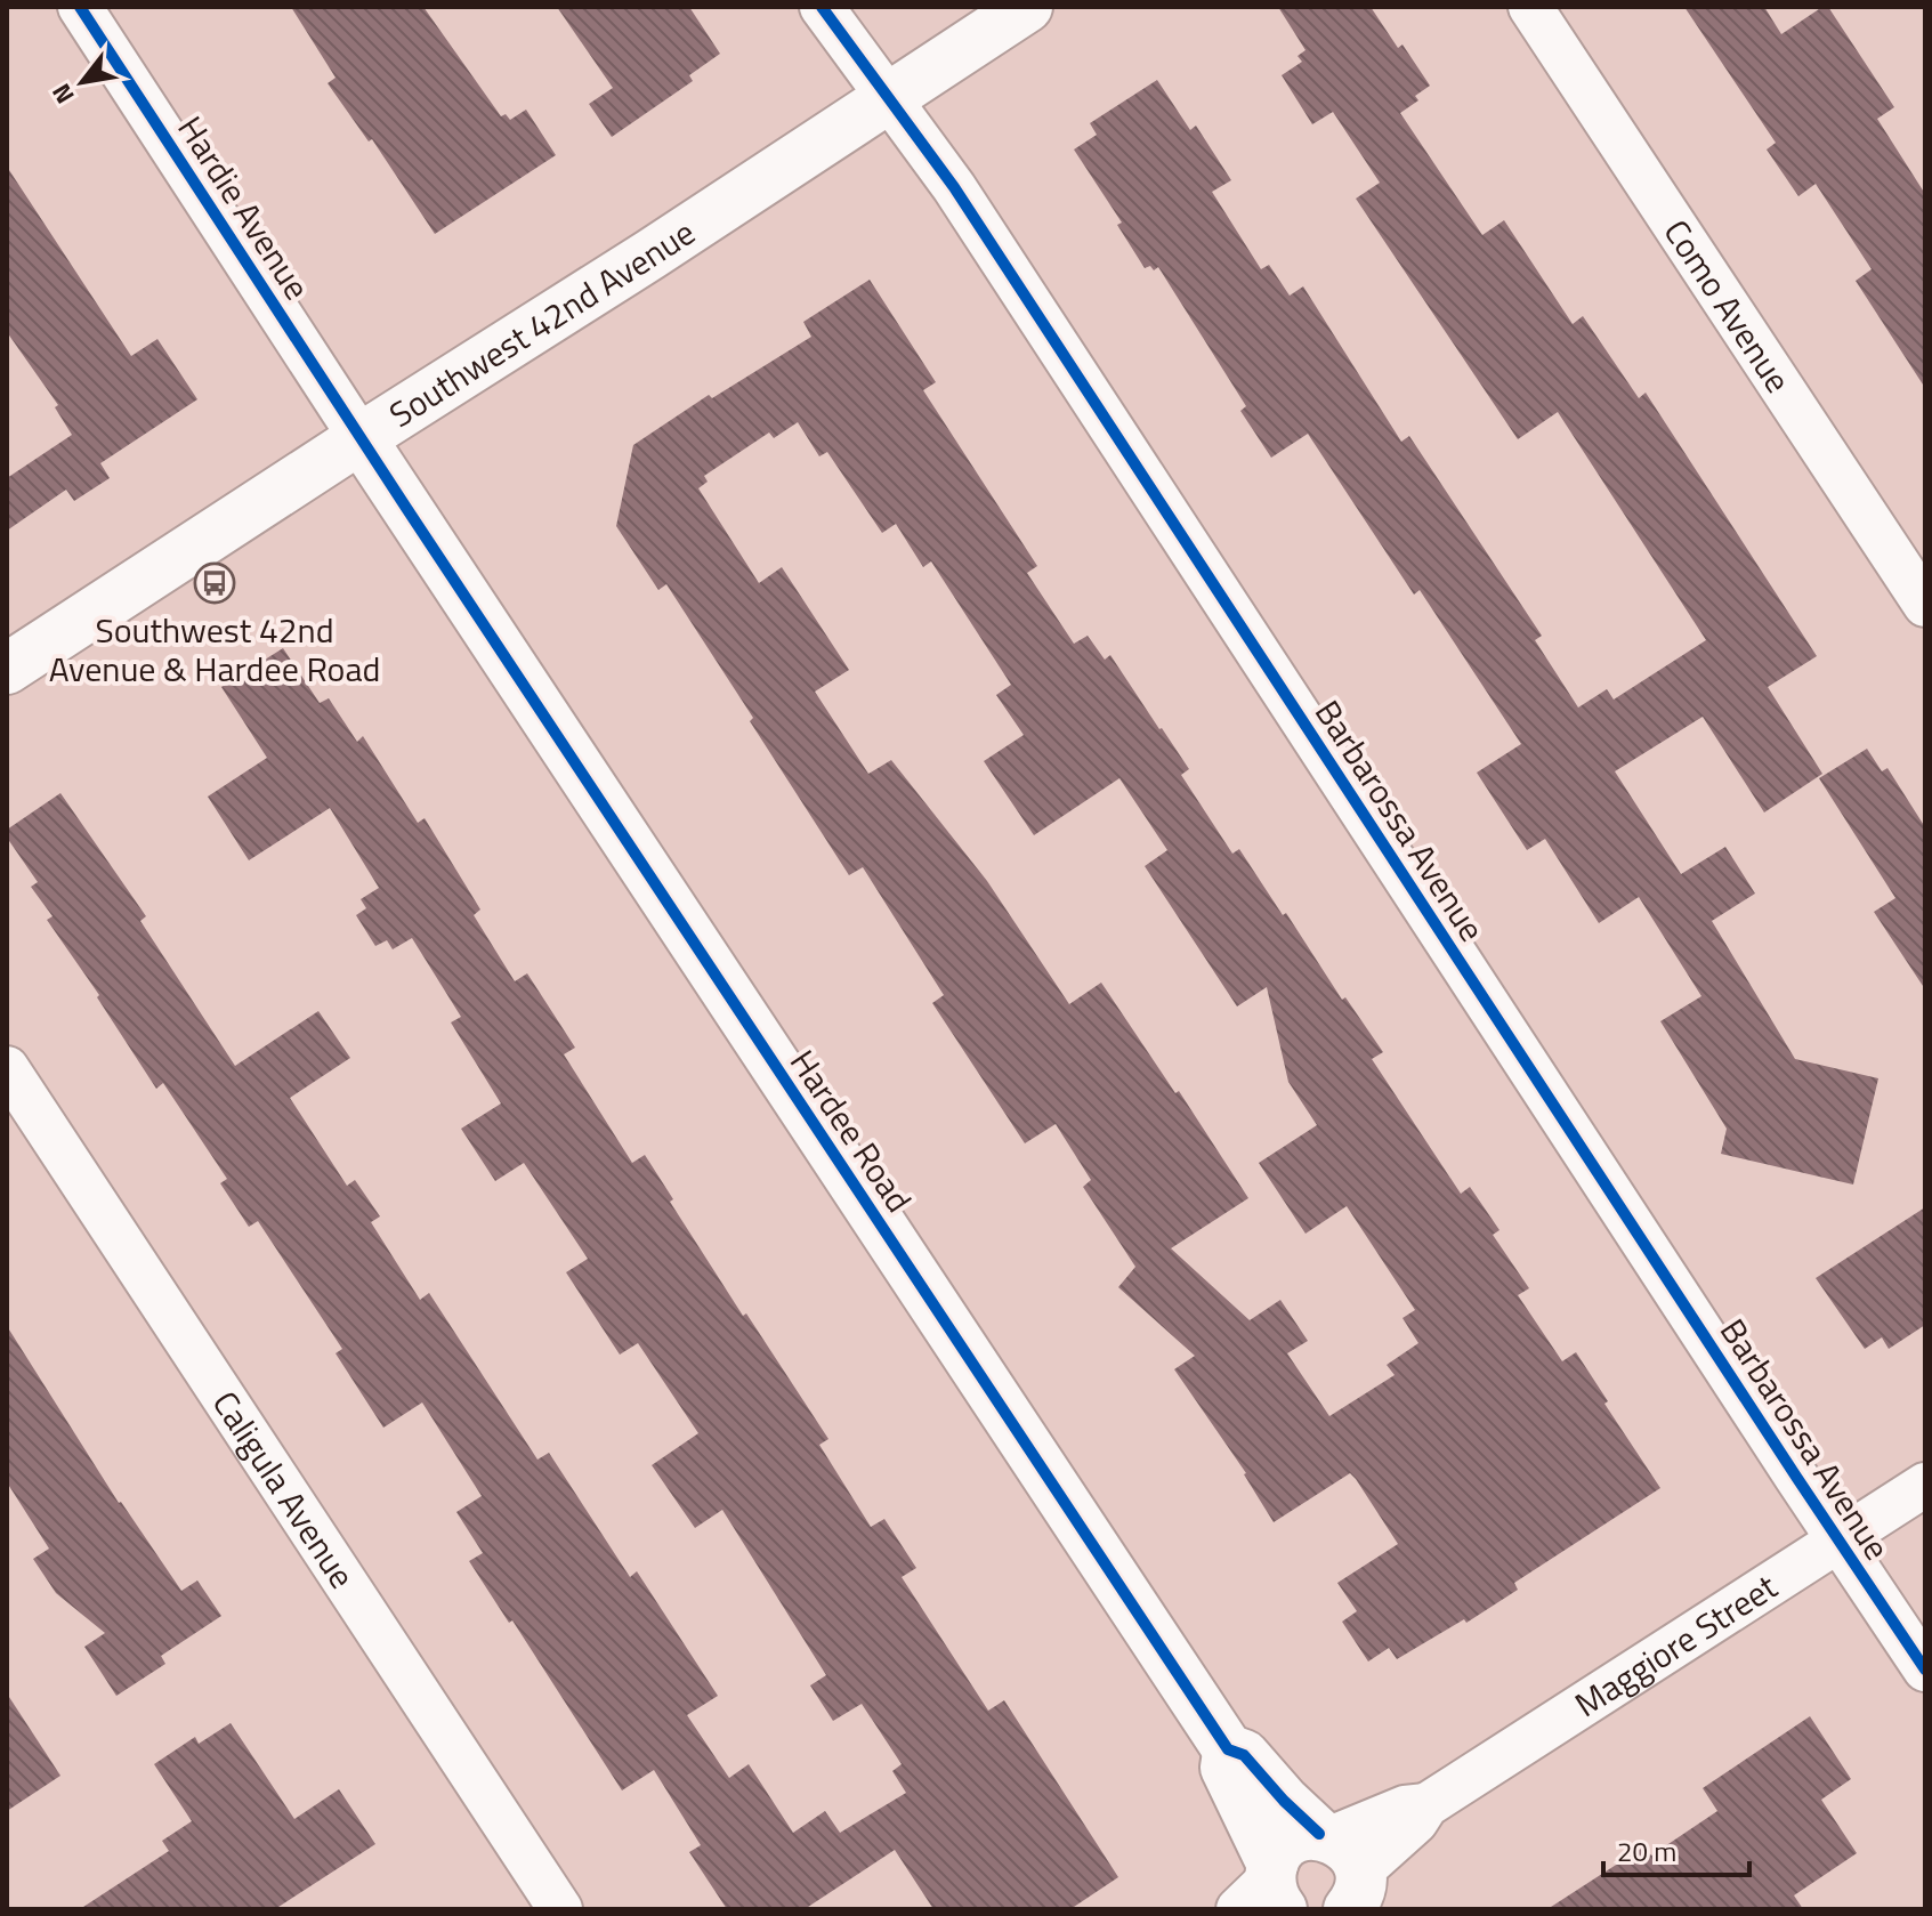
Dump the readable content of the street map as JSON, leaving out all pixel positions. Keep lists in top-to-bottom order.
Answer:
{
  "streets": {
    "street": [
      "Hardie Avenue",
      "Como Avenue",
      "Southwest 42nd Avenue",
      "Barbarossa Avenue",
      "Hardee Road",
      "Caligula Avenue",
      "Maggiore Street"
    ]
  },
  "crossings": [
    ["Hardie Avenue", "Southwest 42nd Avenue"],
    ["Hardie Avenue", "Hardee Road"],
    ["Southwest 42nd Avenue", "Barbarossa Avenue"],
    ["Southwest 42nd Avenue", "Hardee Road"],
    ["Barbarossa Avenue", "Maggiore Street"],
    ["Hardee Road", "Maggiore Street"]
  ],
  "places": {
    "bus stop": ["Southwest 42nd Avenue & Hardee Road"]
  },
  "scale_bar": "20 m",
  "north": "bottom left"
}
